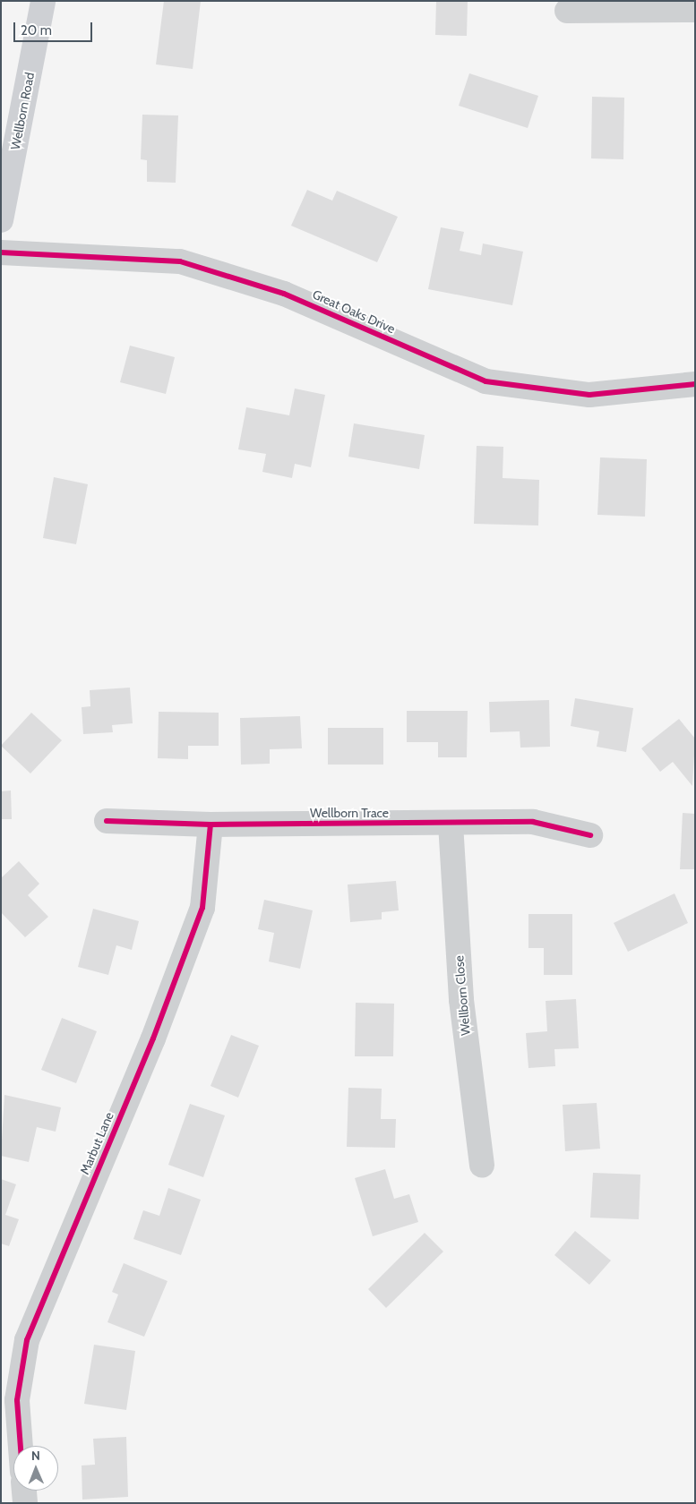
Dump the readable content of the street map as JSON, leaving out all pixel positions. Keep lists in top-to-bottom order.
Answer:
{
  "streets": {
    "street": [
      "Wellborn Road",
      "Great Oaks Drive",
      "Wellborn Trace",
      "Wellborn Close",
      "Marbut Lane"
    ]
  },
  "crossings": [
    ["Wellborn Trace", "Wellborn Close"],
    ["Wellborn Trace", "Marbut Lane"]
  ],
  "scale_bar": "20 m",
  "north": "top"
}
